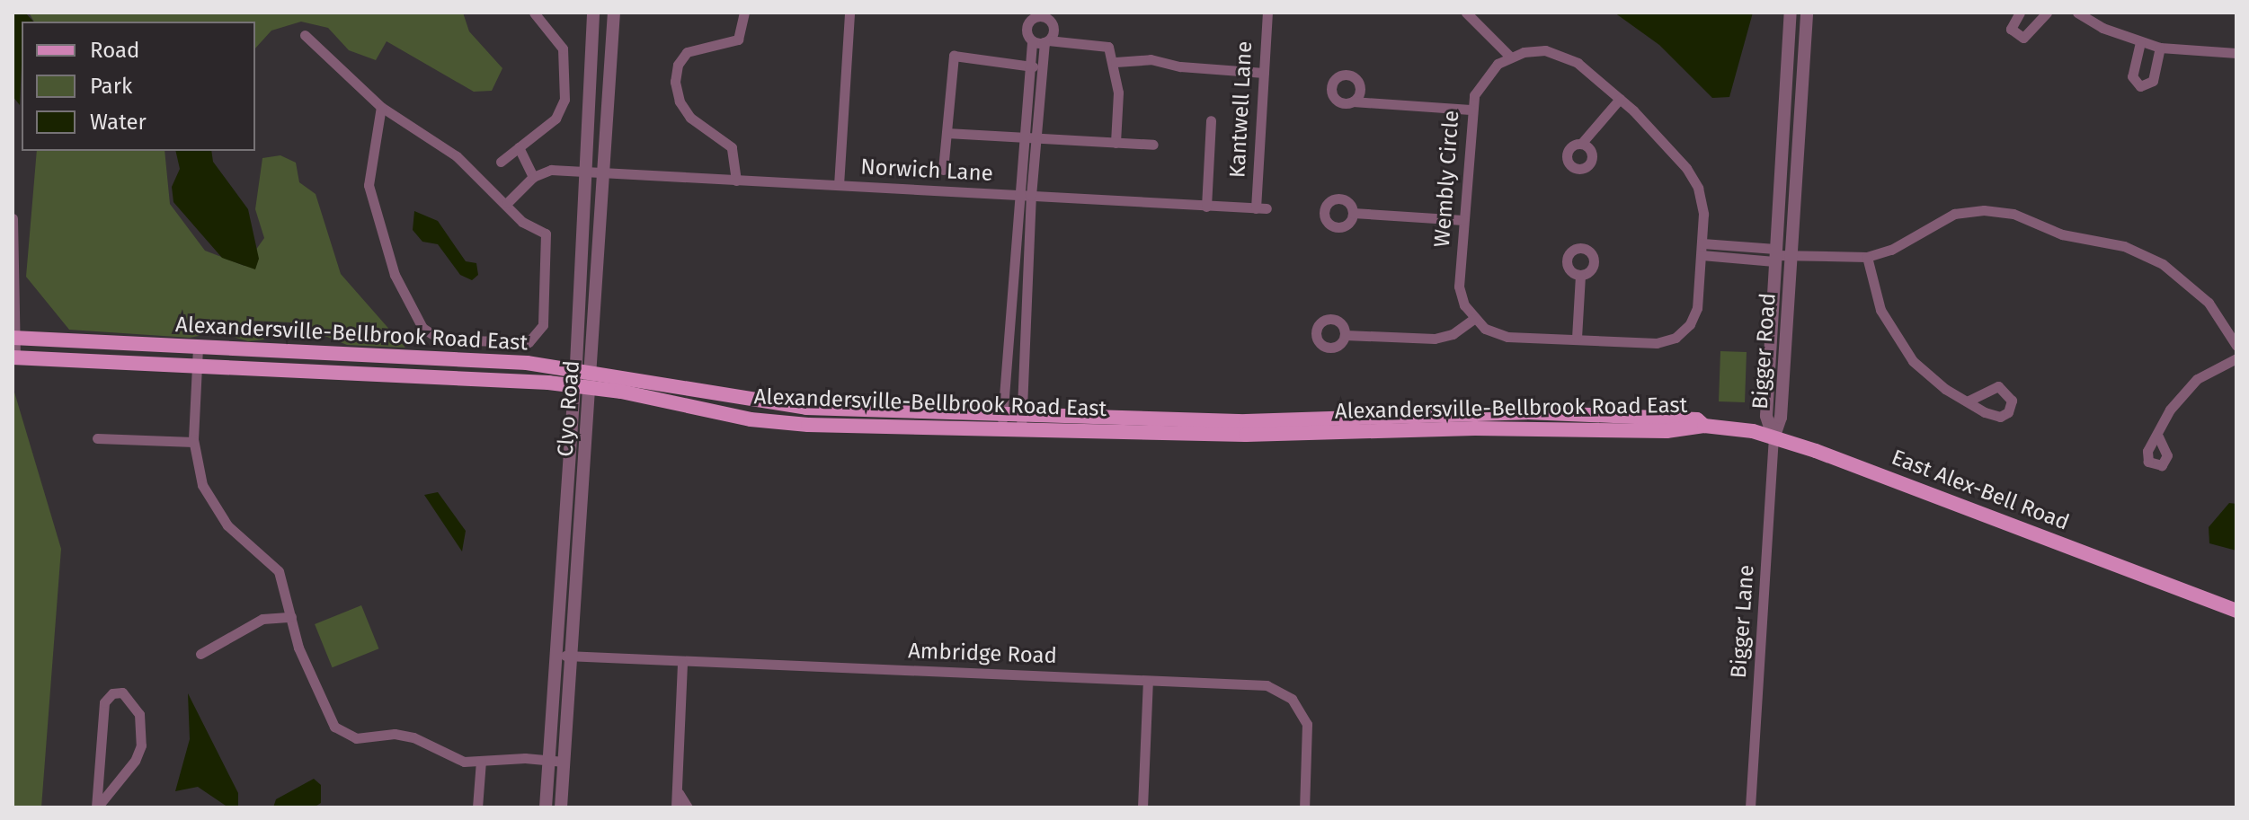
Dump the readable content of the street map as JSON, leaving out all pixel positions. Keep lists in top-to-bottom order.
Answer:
{
  "streets": {
    "main road": ["Alexandersville-Bellbrook Road East", "East Alex-Bell Road"],
    "street": [
      "Kantwell Lane",
      "Norwich Lane",
      "Wembly Circle",
      "Bigger Road",
      "Clyo Road",
      "Bigger Lane",
      "Ambridge Road"
    ]
  },
  "crossings": [
    ["Kantwell Lane", "Norwich Lane"],
    ["Norwich Lane", "Clyo Road"],
    ["Alexandersville-Bellbrook Road East", "Clyo Road"],
    ["Alexandersville-Bellbrook Road East", "East Alex-Bell Road"],
    ["Bigger Road", "East Alex-Bell Road"],
    ["Bigger Road", "Bigger Lane"],
    ["Clyo Road", "Ambridge Road"],
    ["East Alex-Bell Road", "Bigger Lane"]
  ],
  "legend": ["Road", "Park", "Water"]
}
